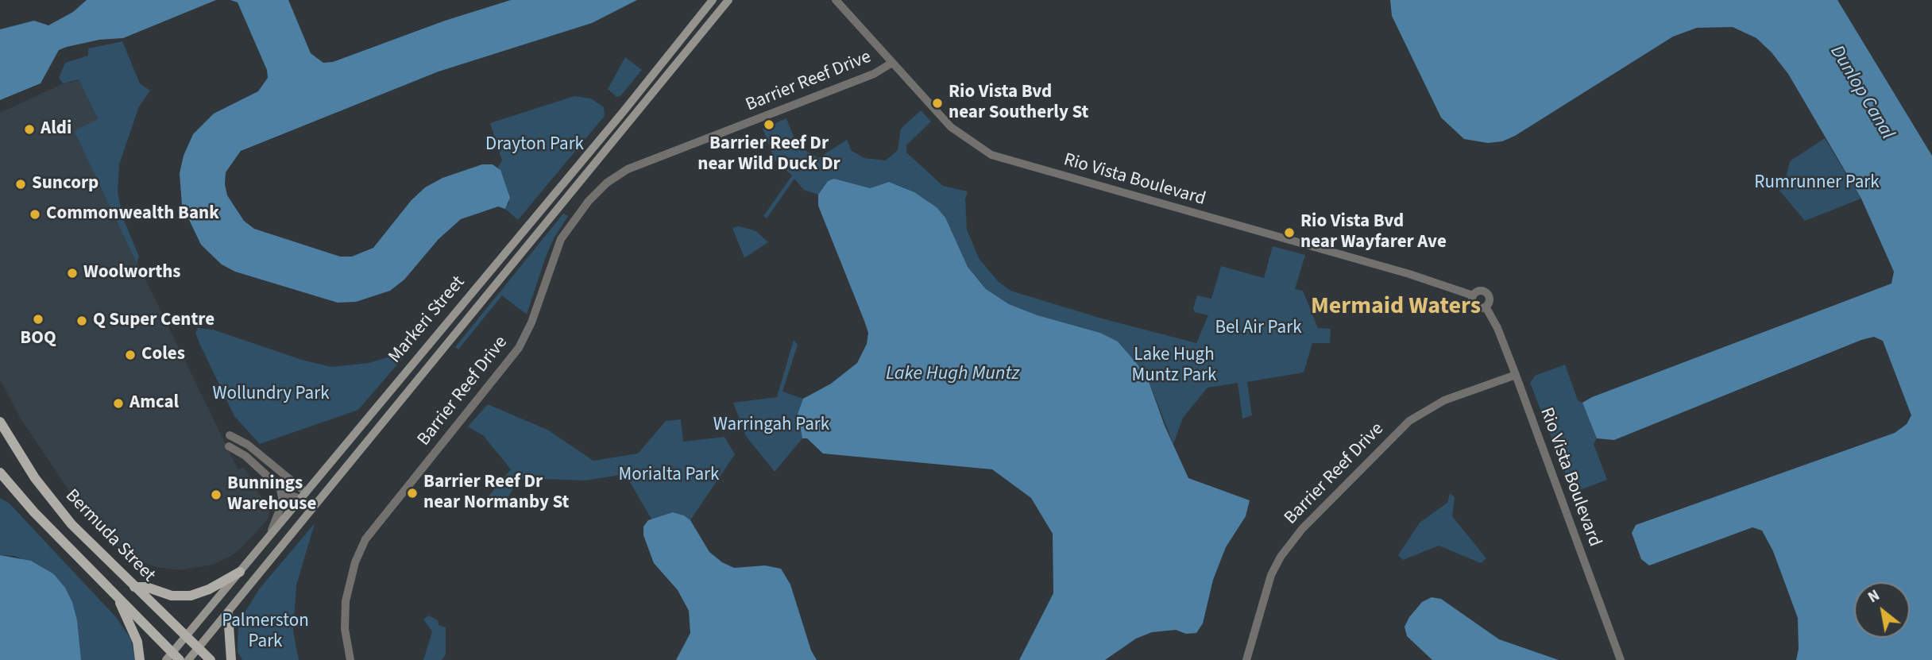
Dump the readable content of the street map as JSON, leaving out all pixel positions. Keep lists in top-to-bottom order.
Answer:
{
  "streets": {
    "main road": ["Markeri Street", "Bermuda Street"],
    "street": ["Barrier Reef Drive", "Rio Vista Boulevard"]
  },
  "crossings": [
    ["Barrier Reef Drive", "Rio Vista Boulevard"],
    ["Markeri Street", "Bermuda Street"]
  ],
  "districts": ["Mermaid Waters"],
  "water": ["Dunlop Canal", "Lake Hugh Muntz"],
  "parks": [
    "Drayton Park",
    "Rumrunner Park",
    "Bel Air Park",
    "Lake Hugh Muntz Park",
    "Wollundry Park",
    "Warringah Park",
    "Morialta Park",
    "Palmerston Park"
  ],
  "places": [
    "Rio Vista Bvd near Southerly St",
    "Barrier Reef Dr near Wild Duck Dr",
    "Aldi",
    "Suncorp",
    "Commonwealth Bank",
    "Rio Vista Bvd near Wayfarer Ave",
    "Woolworths",
    "BOQ",
    "Q Super Centre",
    "Coles",
    "Amcal",
    "Barrier Reef Dr near Normanby St",
    "Bunnings Warehouse"
  ],
  "north": "top left"
}
